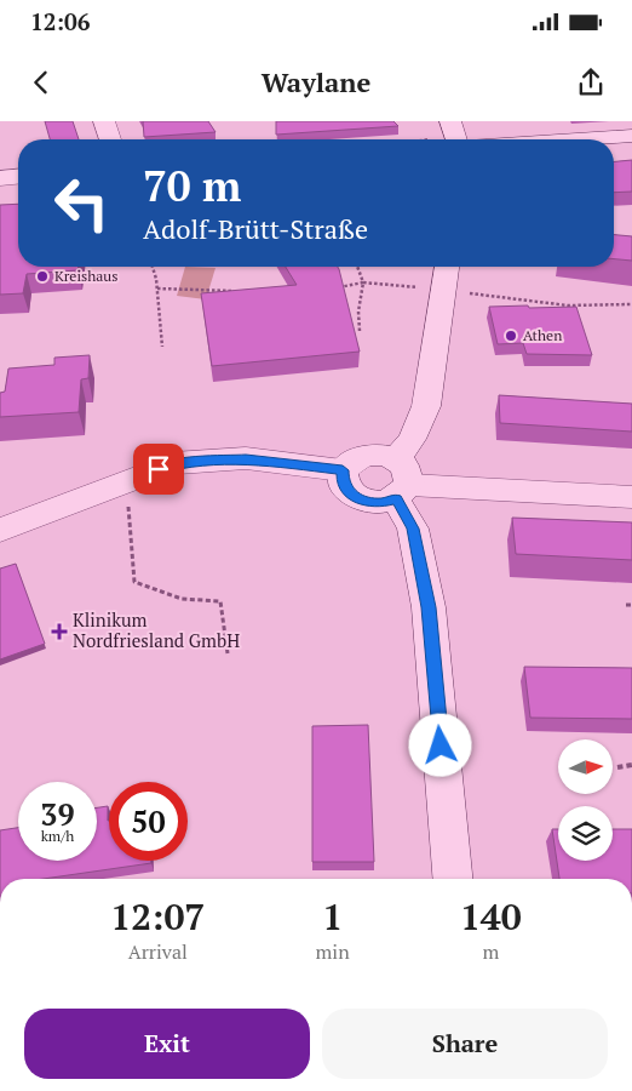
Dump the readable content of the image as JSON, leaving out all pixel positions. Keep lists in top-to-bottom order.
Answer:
{
  "places": {
    "other": ["Kreishaus", "Athen"],
    "health": ["Klinikum Nordfriesland GmbH"]
  },
  "north": "right",
  "page": {
    "status": "12:06",
    "header": "Waylane",
    "turn": ["70 m", "Adolf-Brütt-Straße"],
    "speed": "39 km/h",
    "limit": "50",
    "eta": [
      "12:07",
      "Arrival",
      "1",
      "min",
      "140",
      "m"
    ],
    "buttons": ["Exit", "Share"]
  }
}
